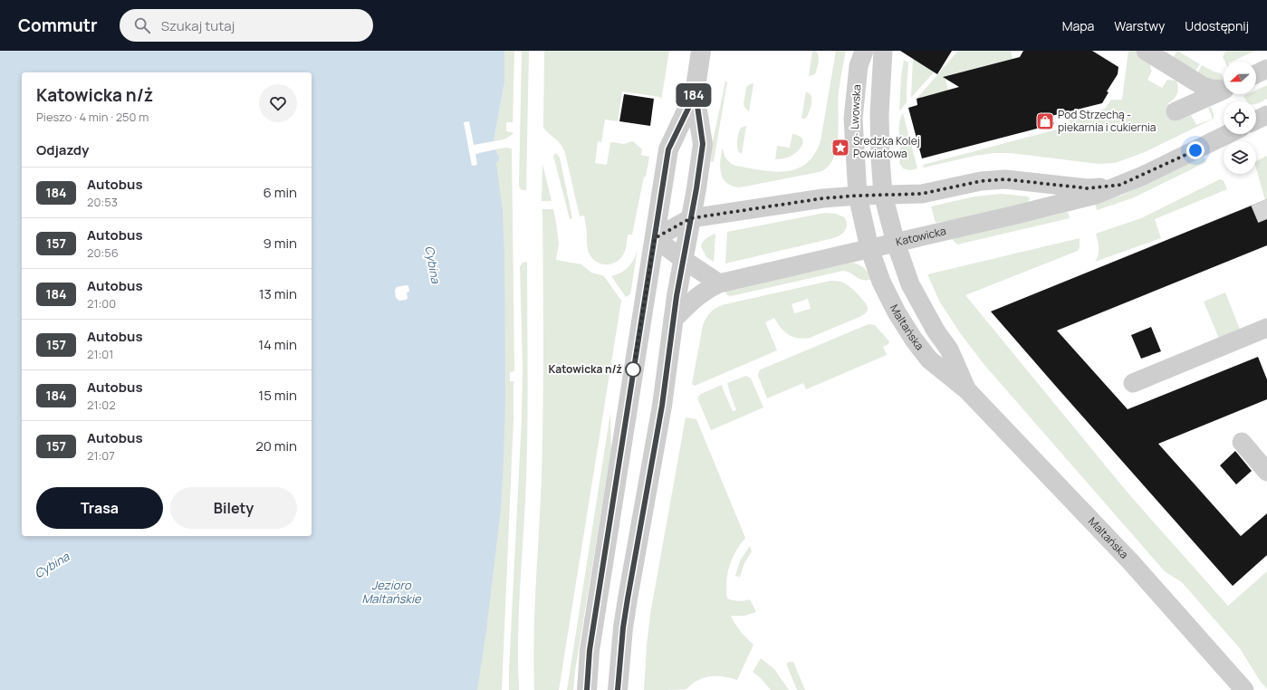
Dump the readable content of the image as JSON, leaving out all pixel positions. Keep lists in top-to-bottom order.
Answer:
{
  "streets": {
    "street": ["Lwowska", "Katowicka", "Maltańska"]
  },
  "crossings": [
    ["Lwowska", "Katowicka"],
    ["Lwowska", "Maltańska"],
    ["Katowicka", "Maltańska"]
  ],
  "water": ["Cybina", "Jezioro Maltańskie"],
  "places": {
    "shop": ["Pod Strzechą - piekarnia i cukiernia"],
    "place": ["Średzka Kolej Powiatowa"],
    "other": ["Katowicka n/ż"]
  },
  "lines": ["bus line 184"],
  "north": "left",
  "page": {
    "header": "Commutr",
    "search": "Szukaj tutaj",
    "nav": ["Mapa", "Warstwy", "Udostępnij"],
    "on_map": "184",
    "heading": [
      ["Katowicka n/ż", "Pieszo · 4 min · 250 m"],
      "Odjazdy"
    ],
    "list": [
      {
        "mark": "184",
        "name": "Autobus",
        "note": "20:53",
        "value": "6 min"
      },
      {
        "mark": "157",
        "name": "Autobus",
        "note": "20:56",
        "value": "9 min"
      },
      {
        "mark": "184",
        "name": "Autobus",
        "note": "21:00",
        "value": "13 min"
      },
      {
        "mark": "157",
        "name": "Autobus",
        "note": "21:01",
        "value": "14 min"
      },
      {
        "mark": "184",
        "name": "Autobus",
        "note": "21:02",
        "value": "15 min"
      },
      {
        "mark": "157",
        "name": "Autobus",
        "note": "21:07",
        "value": "20 min"
      }
    ],
    "buttons": ["Trasa", "Bilety"]
  }
}
